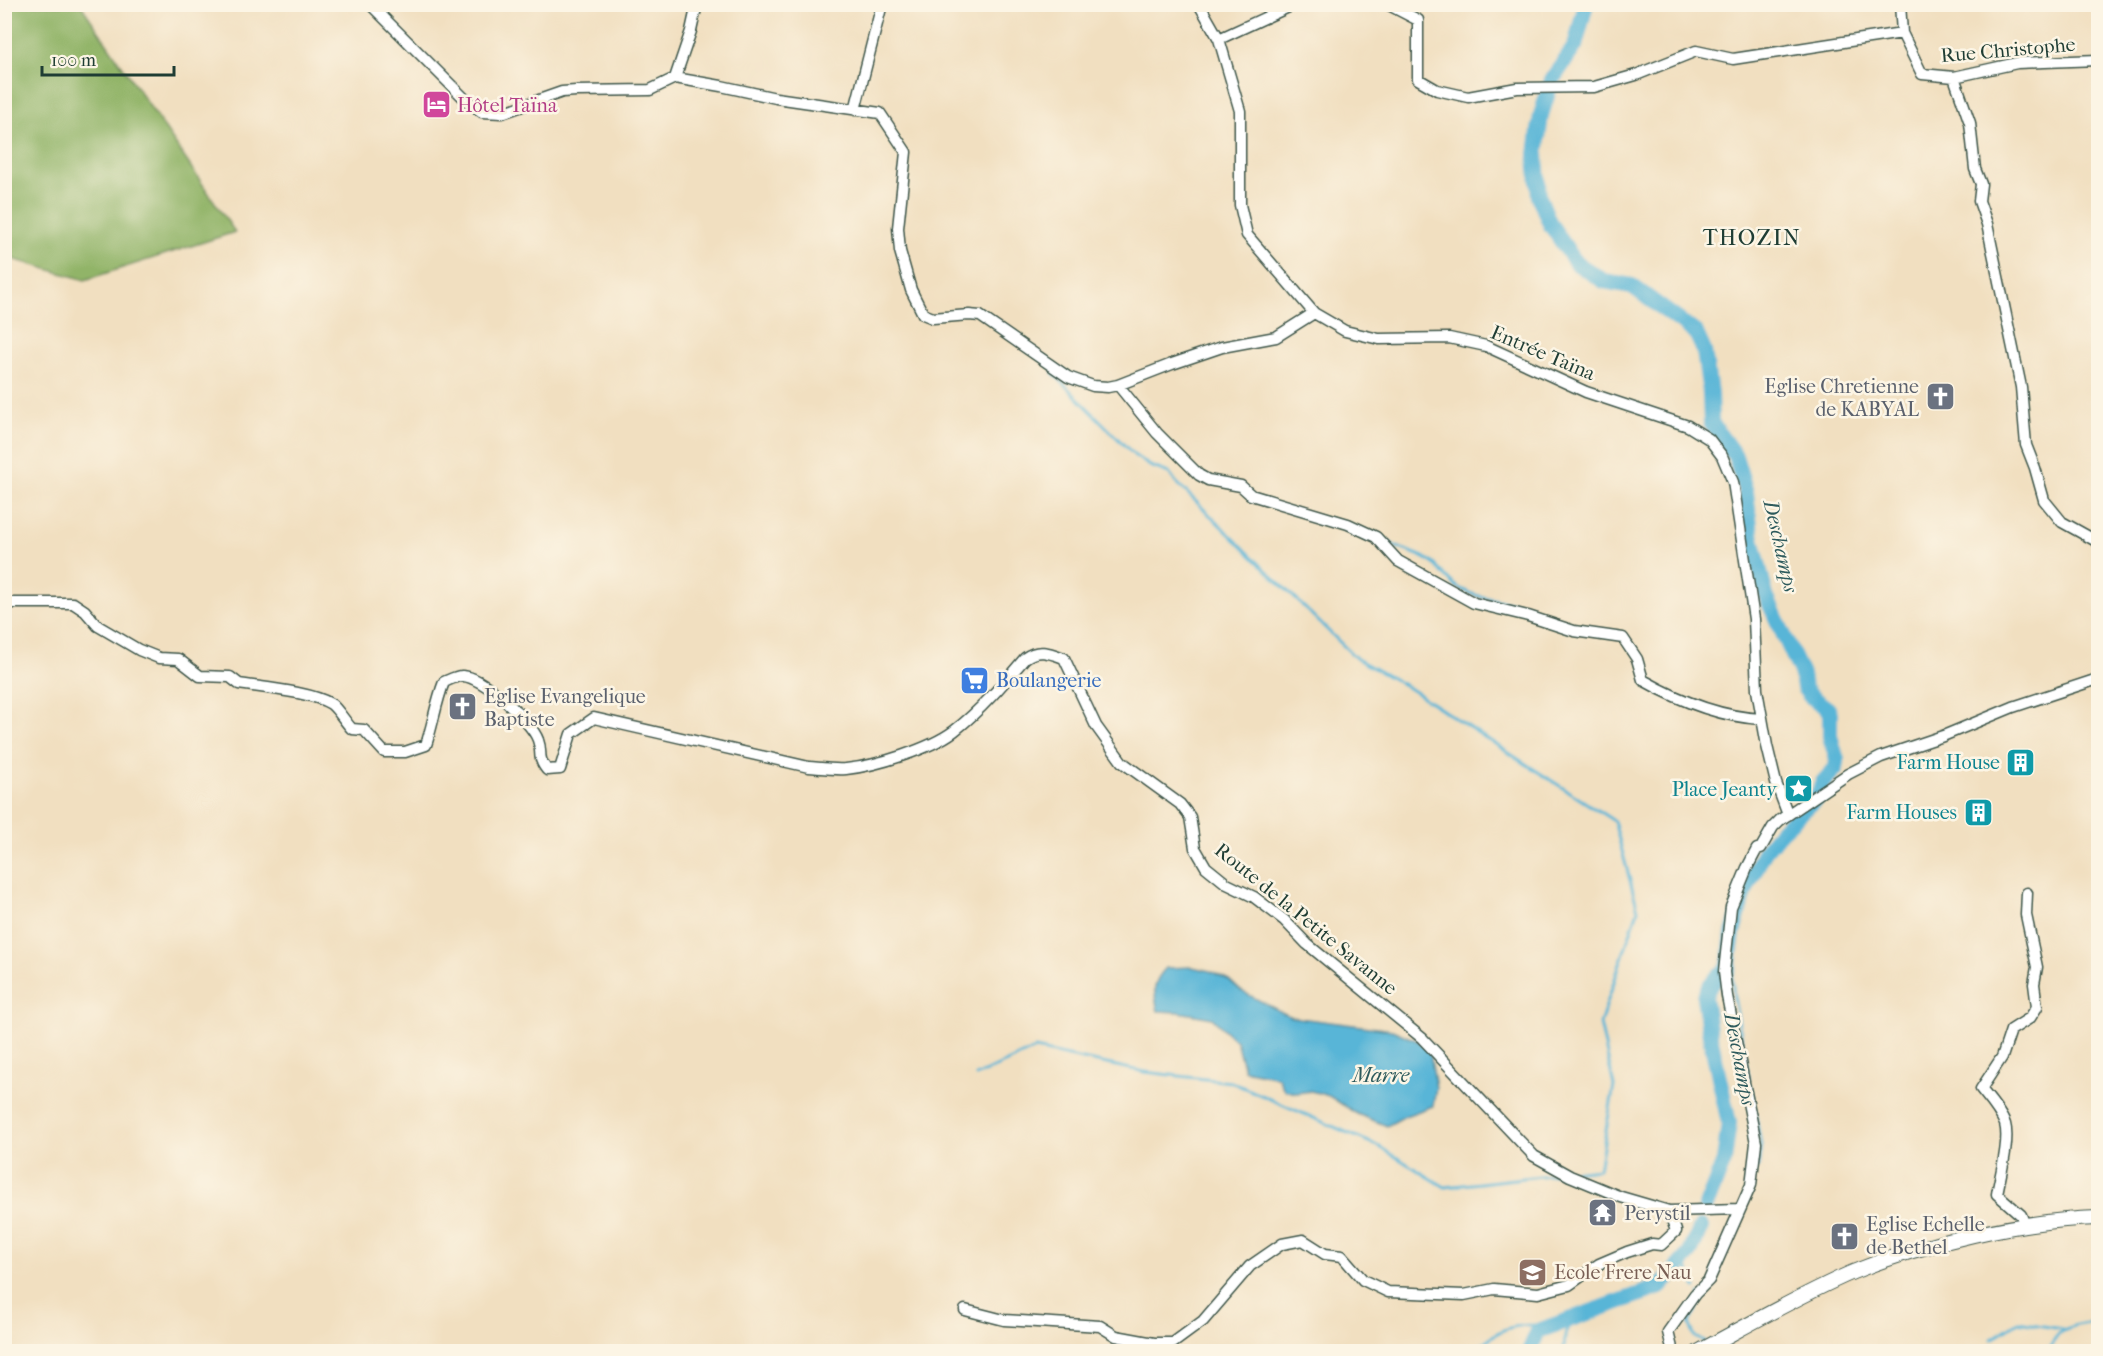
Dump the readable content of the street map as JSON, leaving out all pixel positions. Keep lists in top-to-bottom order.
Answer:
{
  "streets": {
    "street": ["Rue Christophe", "Entrée Taïna", "Route de la Petite Savanne"]
  },
  "districts": ["THOZIN"],
  "water": ["Deschamps", "Marre"],
  "places": {
    "hotel": ["Hôtel Taïna"],
    "church": ["Eglise Chretienne de KABYAL", "Eglise Evangelique Baptiste", "Eglise Echelle de Bethel"],
    "supermarket": ["Boulangerie"],
    "building": ["Farm House", "Farm Houses"],
    "place": ["Place Jeanty"],
    "temple": ["Perystil"],
    "school or university": ["Ecole Frere Nau"]
  },
  "scale_bar": "100 m"
}
